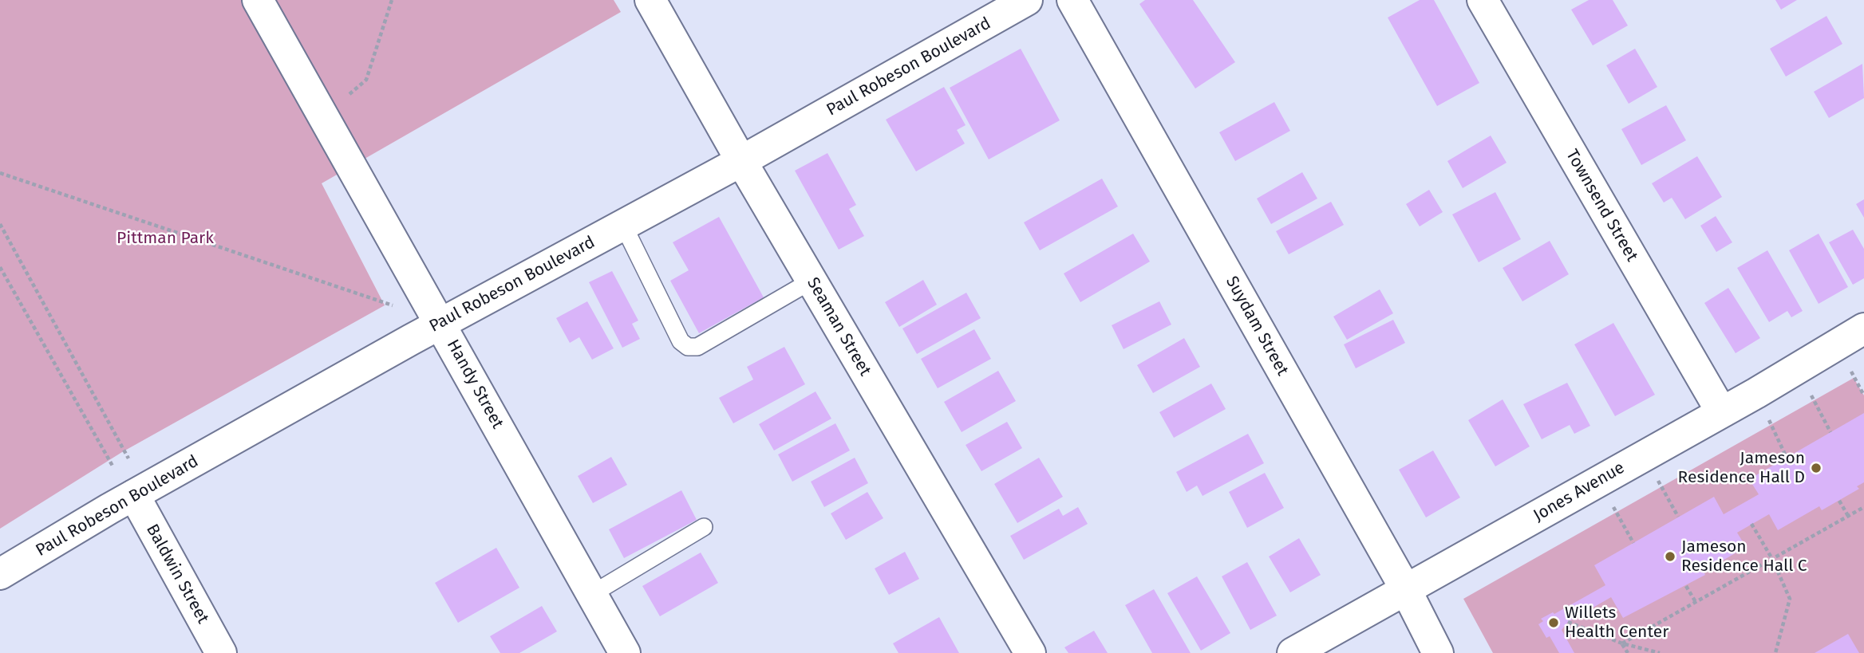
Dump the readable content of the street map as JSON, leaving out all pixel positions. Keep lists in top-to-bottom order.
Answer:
{
  "streets": {
    "street": [
      "Paul Robeson Boulevard",
      "Townsend Street",
      "Suydam Street",
      "Seaman Street",
      "Handy Street",
      "Jones Avenue",
      "Baldwin Street"
    ]
  },
  "crossings": [
    ["Paul Robeson Boulevard", "Seaman Street"],
    ["Paul Robeson Boulevard", "Handy Street"],
    ["Paul Robeson Boulevard", "Baldwin Street"],
    ["Townsend Street", "Jones Avenue"],
    ["Suydam Street", "Jones Avenue"]
  ],
  "parks": ["Pittman Park"],
  "places": ["Jameson Residence Hall D", "Jameson Residence Hall C", "Willets Health Center"]
}
